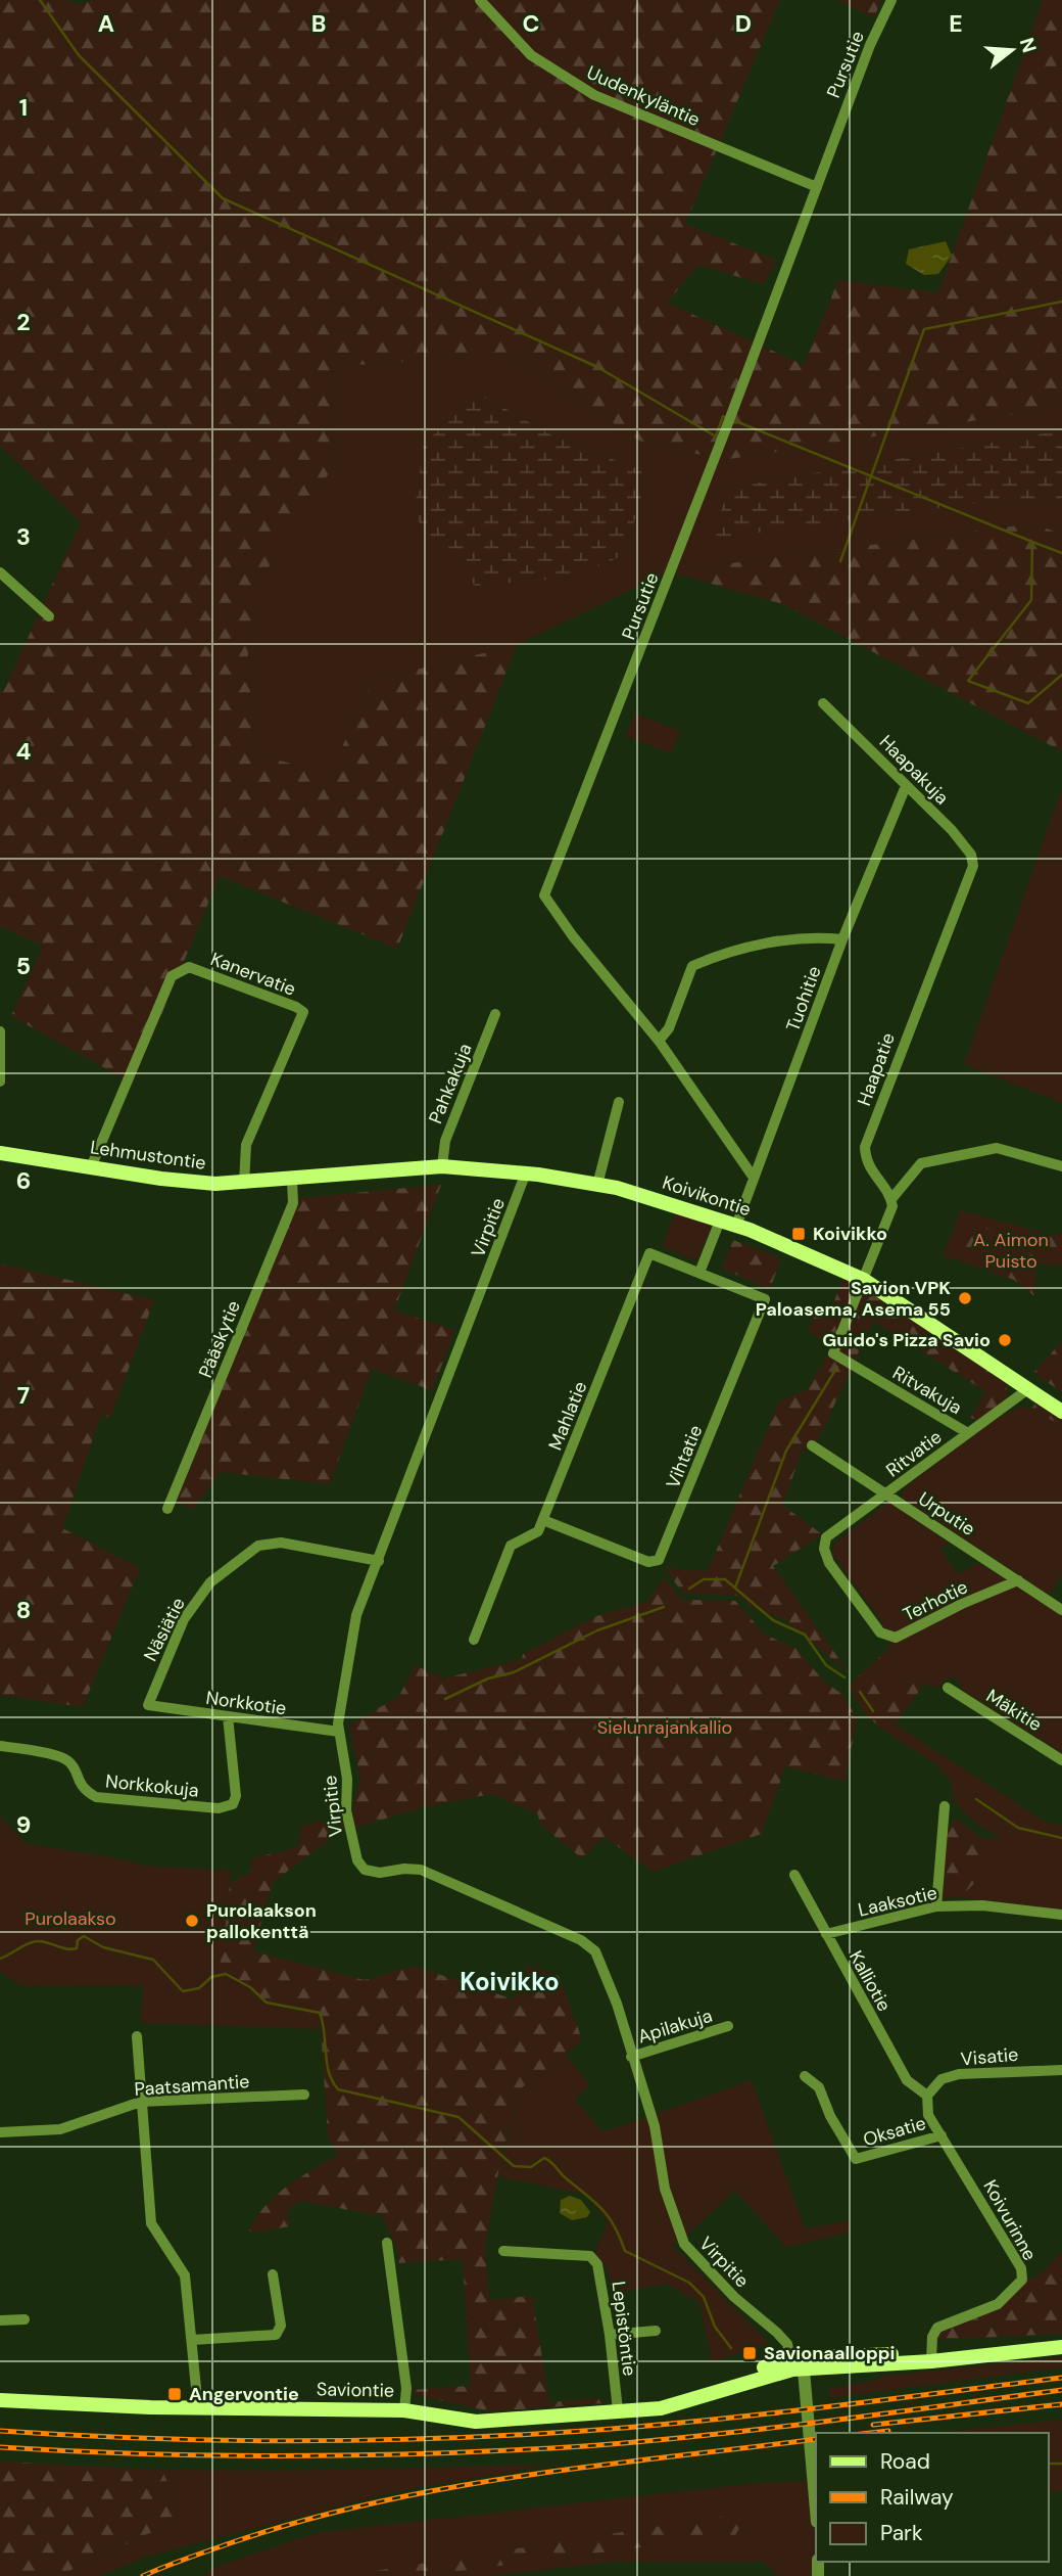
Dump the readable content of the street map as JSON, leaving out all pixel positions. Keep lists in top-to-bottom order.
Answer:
{
  "streets": {
    "main road": ["Lehmustontie", "Koivikontie", "Saviontie"],
    "street": [
      "Pursutie",
      "Uudenkyläntie",
      "Haapakuja",
      "Kanervatie",
      "Tuohitie",
      "Haapatie",
      "Pahkakuja",
      "Virpitie",
      "Pääskytie",
      "Ritvakuja",
      "Mahlatie",
      "Ritvatie",
      "Vihtatie",
      "Urputie",
      "Terhotie",
      "Näsiätie",
      "Norkkotie",
      "Mäkitie",
      "Norkkokuja",
      "Laaksotie",
      "Kalliotie",
      "Apilakuja",
      "Visatie",
      "Paatsamantie",
      "Oksatie",
      "Koivurinne",
      "Lepistöntie"
    ]
  },
  "crossings": [
    ["Pursutie", "Uudenkyläntie"],
    ["Pursutie", "Tuohitie"],
    ["Haapakuja", "Tuohitie"],
    ["Haapakuja", "Haapatie"],
    ["Kanervatie", "Lehmustontie"],
    ["Tuohitie", "Koivikontie"],
    ["Pahkakuja", "Koivikontie"],
    ["Lehmustontie", "Koivikontie"],
    ["Lehmustontie", "Pääskytie"],
    ["Koivikontie", "Virpitie"],
    ["Koivikontie", "Pääskytie"],
    ["Koivikontie", "Ritvakuja"],
    ["Koivikontie", "Ritvatie"],
    ["Virpitie", "Näsiätie"],
    ["Virpitie", "Norkkotie"],
    ["Virpitie", "Apilakuja"],
    ["Virpitie", "Saviontie"],
    ["Ritvakuja", "Ritvatie"],
    ["Mahlatie", "Vihtatie"],
    ["Ritvatie", "Urputie"],
    ["Ritvatie", "Terhotie"],
    ["Urputie", "Terhotie"],
    ["Näsiätie", "Norkkotie"],
    ["Norkkotie", "Norkkokuja"],
    ["Laaksotie", "Kalliotie"],
    ["Kalliotie", "Visatie"],
    ["Kalliotie", "Koivurinne"],
    ["Visatie", "Koivurinne"],
    ["Oksatie", "Koivurinne"],
    ["Koivurinne", "Saviontie"],
    ["Lepistöntie", "Saviontie"]
  ],
  "districts": ["Koivikko"],
  "parks": ["A. Aimon Puisto", "Sielunrajankallio", "Purolaakso"],
  "places": {
    "transit": ["Koivikko", "Savionaalloppi", "Angervontie"],
    "other": ["Savion VPK Paloasema, Asema 55", "Guido's Pizza Savio", "Purolaakson pallokenttä"]
  },
  "legend": ["Road", "Railway", "Park"],
  "north": "right",
  "grid": {
    "columns": [
      "A",
      "B",
      "C",
      "D",
      "E"
    ],
    "rows": [
      "1",
      "2",
      "3",
      "4",
      "5",
      "6",
      "7",
      "8",
      "9"
    ]
  }
}
